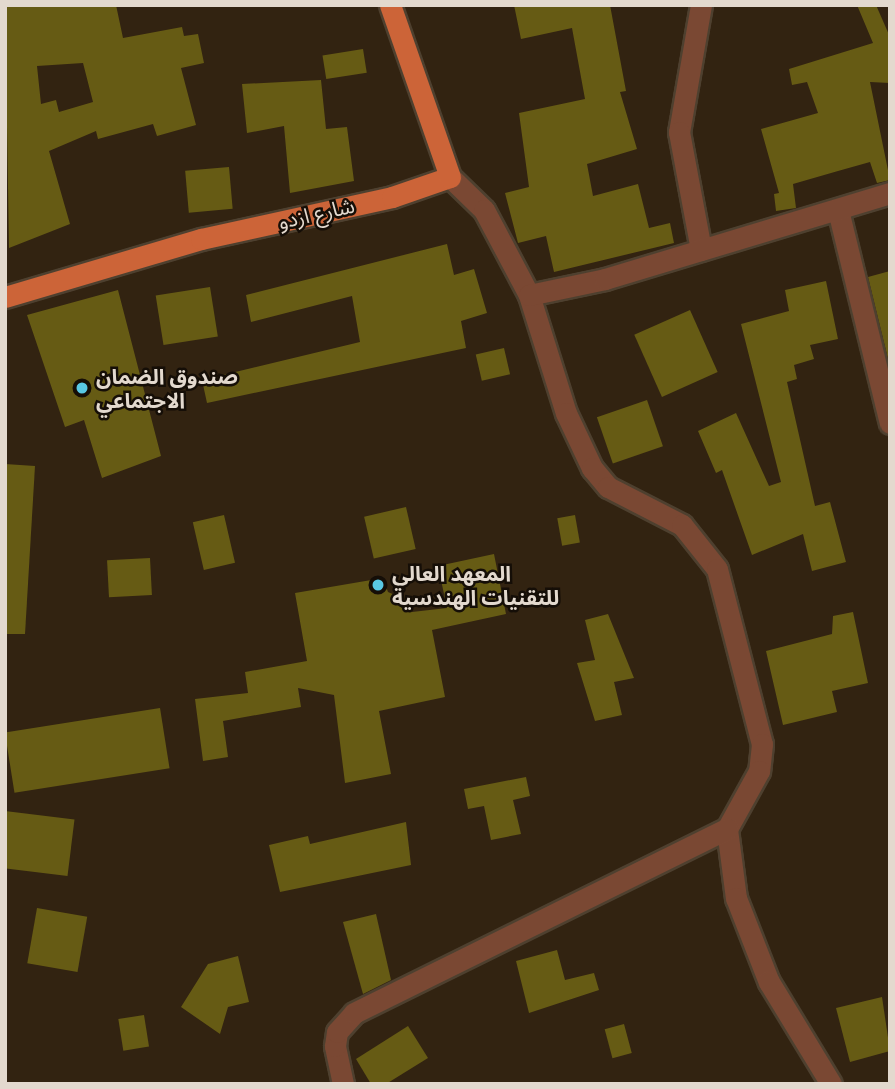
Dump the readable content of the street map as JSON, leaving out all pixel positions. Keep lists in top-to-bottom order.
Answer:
{
  "streets": {
    "main road": ["شارع ازدو"]
  },
  "places": ["صندوق الضمان الاجتماعي", "المعهد العالي للتقنيات الهندسية"]
}
